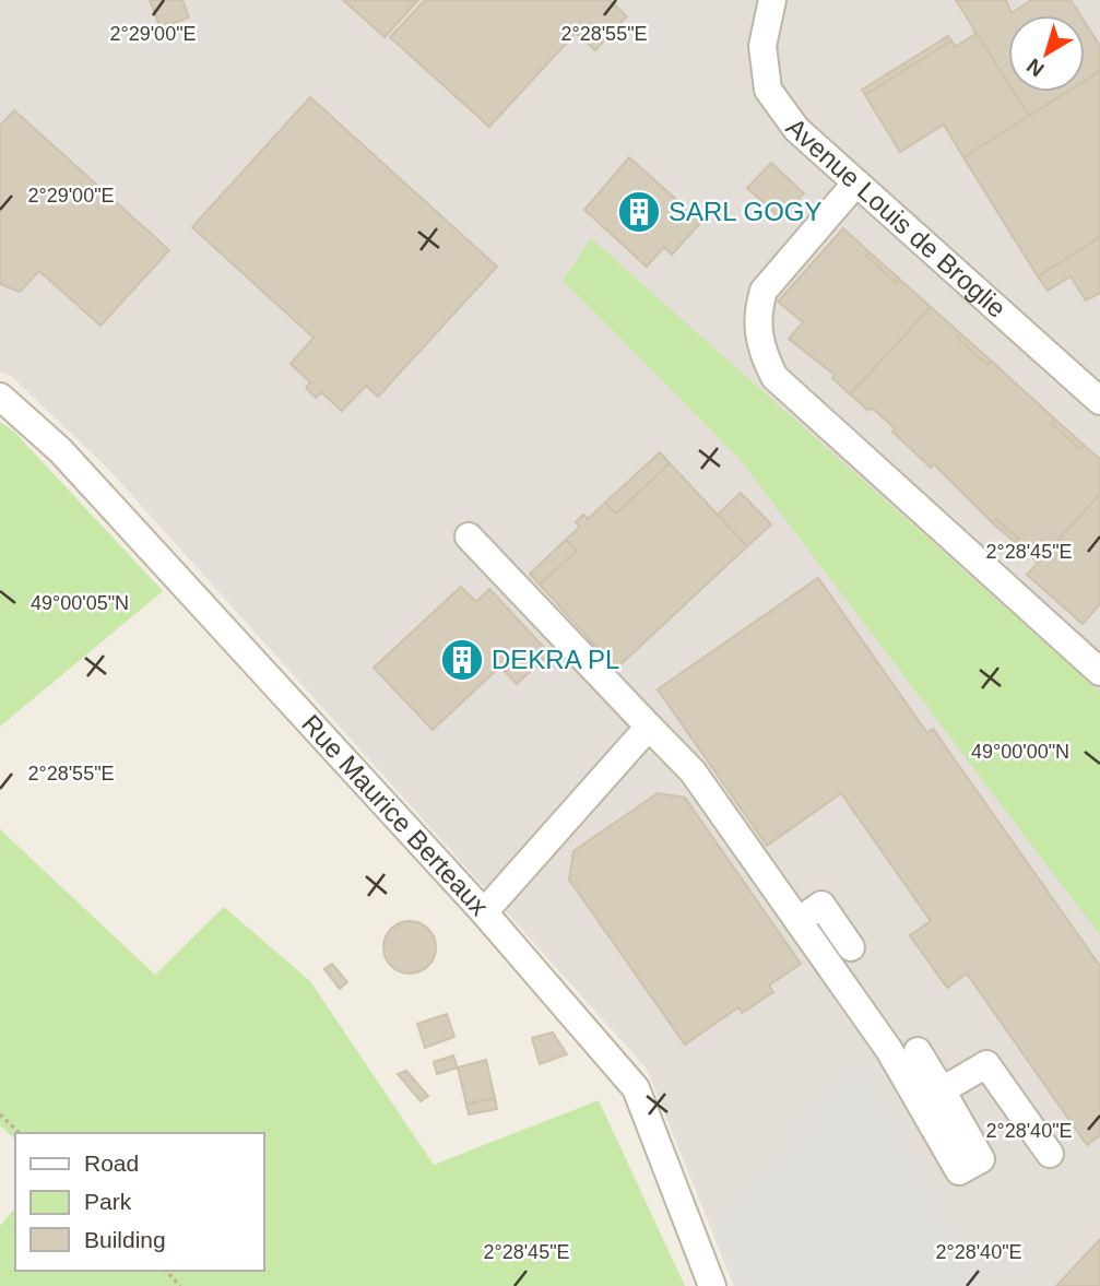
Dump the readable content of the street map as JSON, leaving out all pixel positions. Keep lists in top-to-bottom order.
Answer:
{
  "streets": {
    "street": ["Avenue Louis de Broglie", "Rue Maurice Berteaux"]
  },
  "places": {
    "building": ["SARL GOGY", "DEKRA PL"]
  },
  "legend": ["Road", "Park", "Building"],
  "north": "bottom left",
  "coordinates": [
    "2°29'00\"E",
    "2°28'55\"E",
    "2°28'45\"E",
    "49°00'05\"N",
    "49°00'00\"N",
    "2°28'40\"E"
  ]
}
